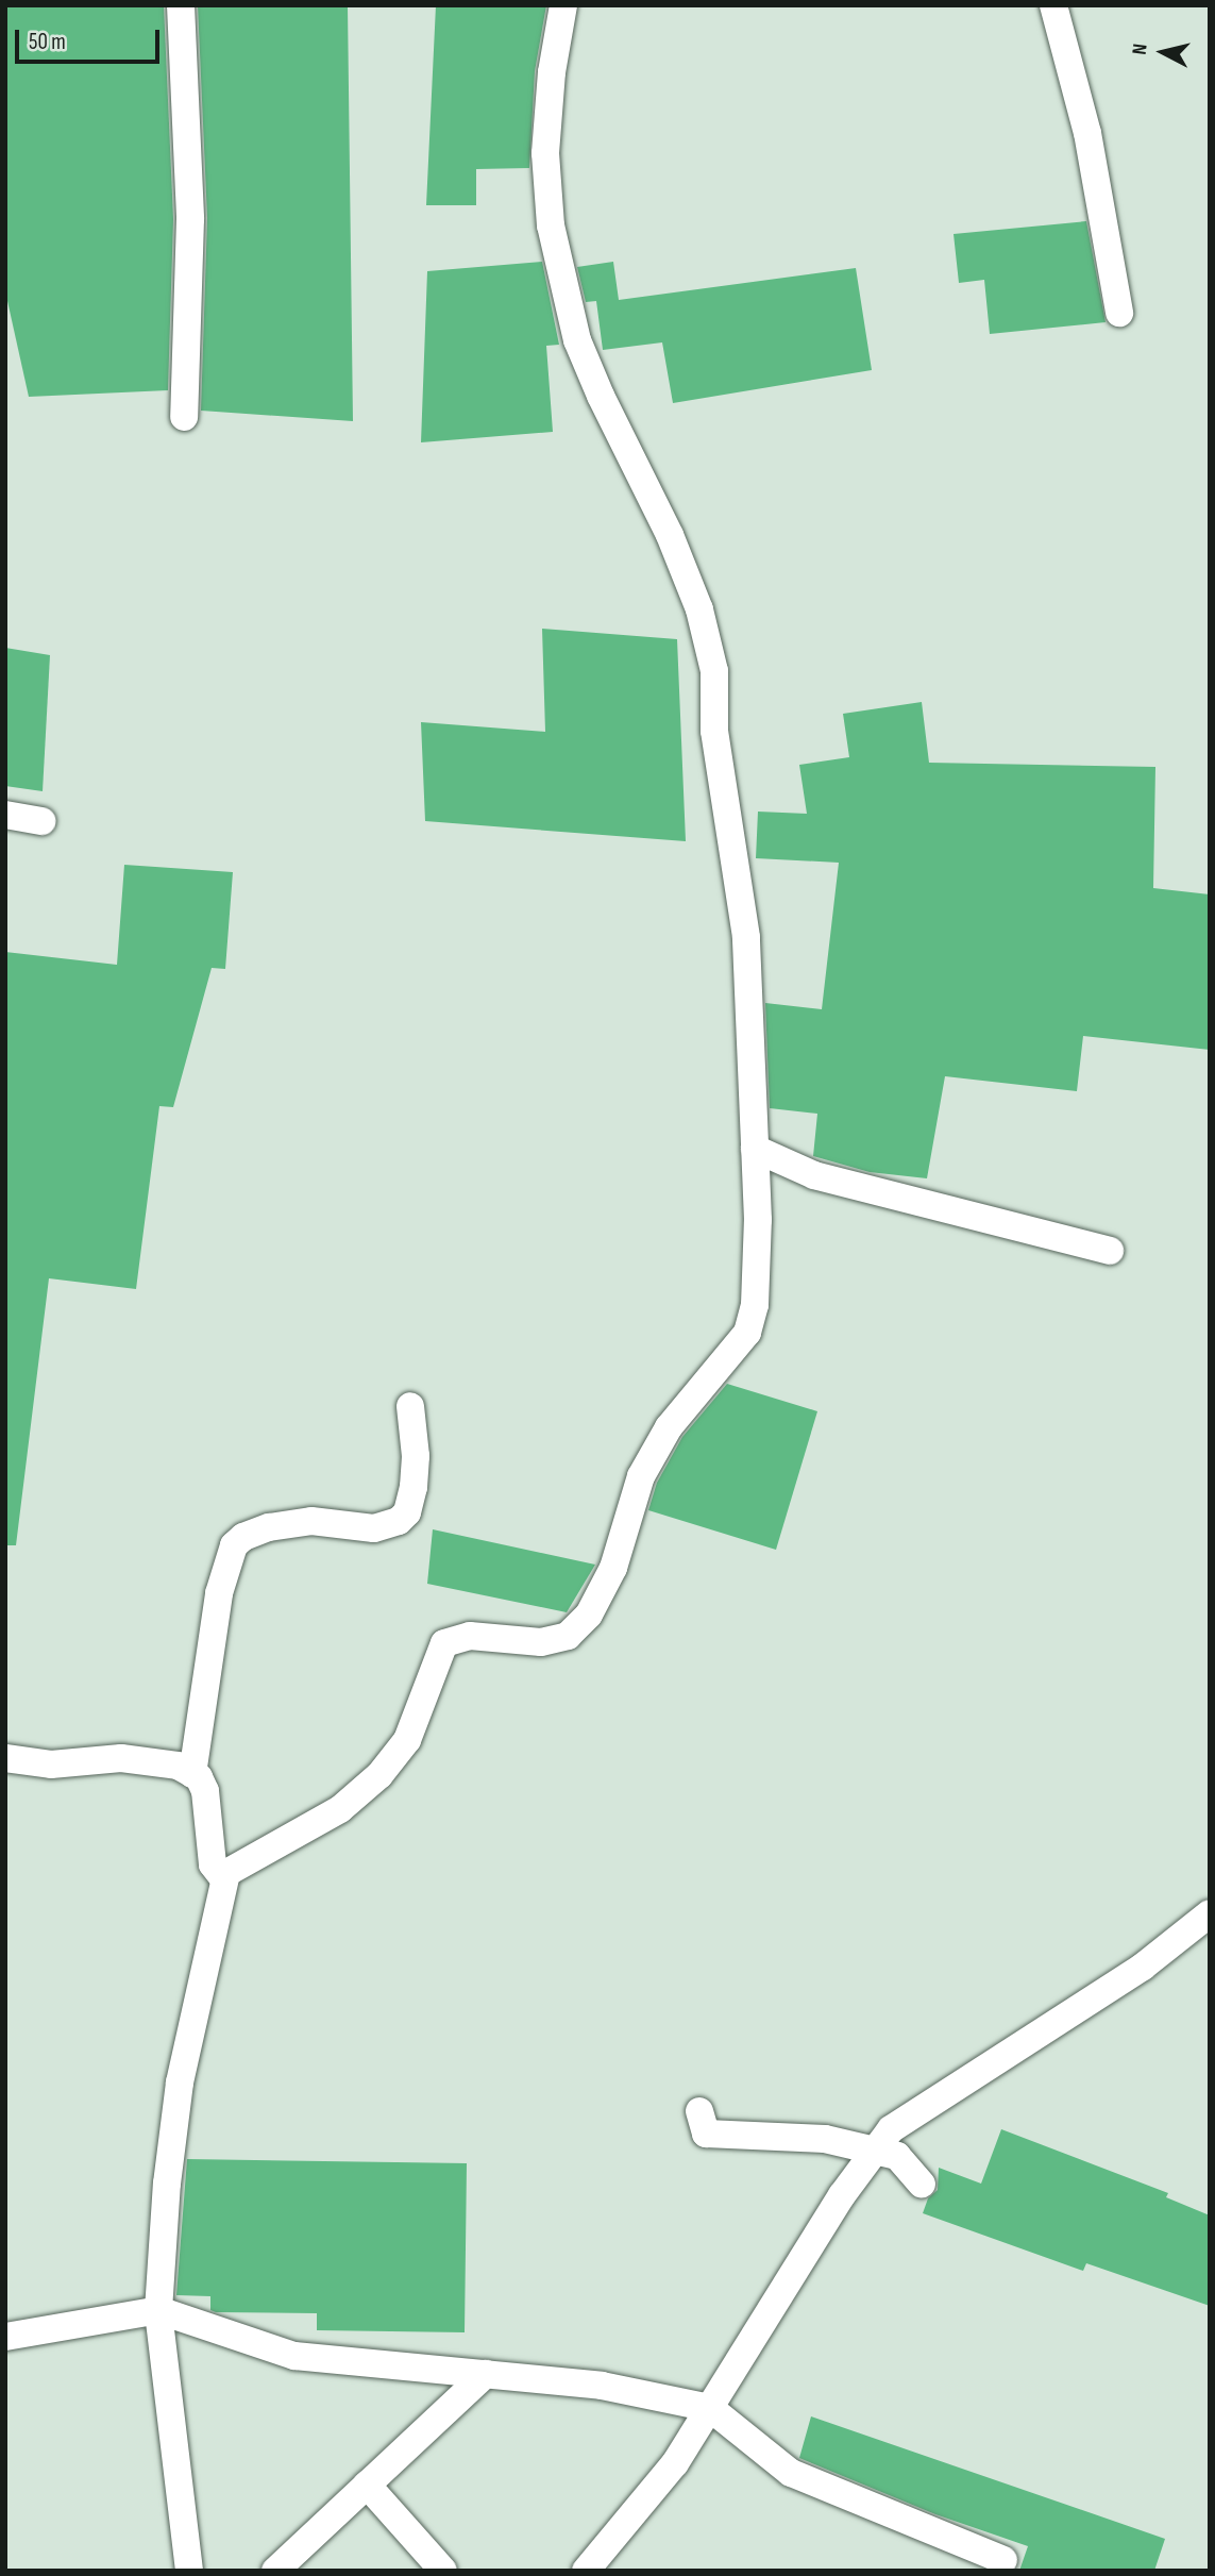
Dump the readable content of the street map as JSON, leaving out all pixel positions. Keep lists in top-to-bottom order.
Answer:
{
  "scale_bar": "50 m",
  "north": "left"
}
